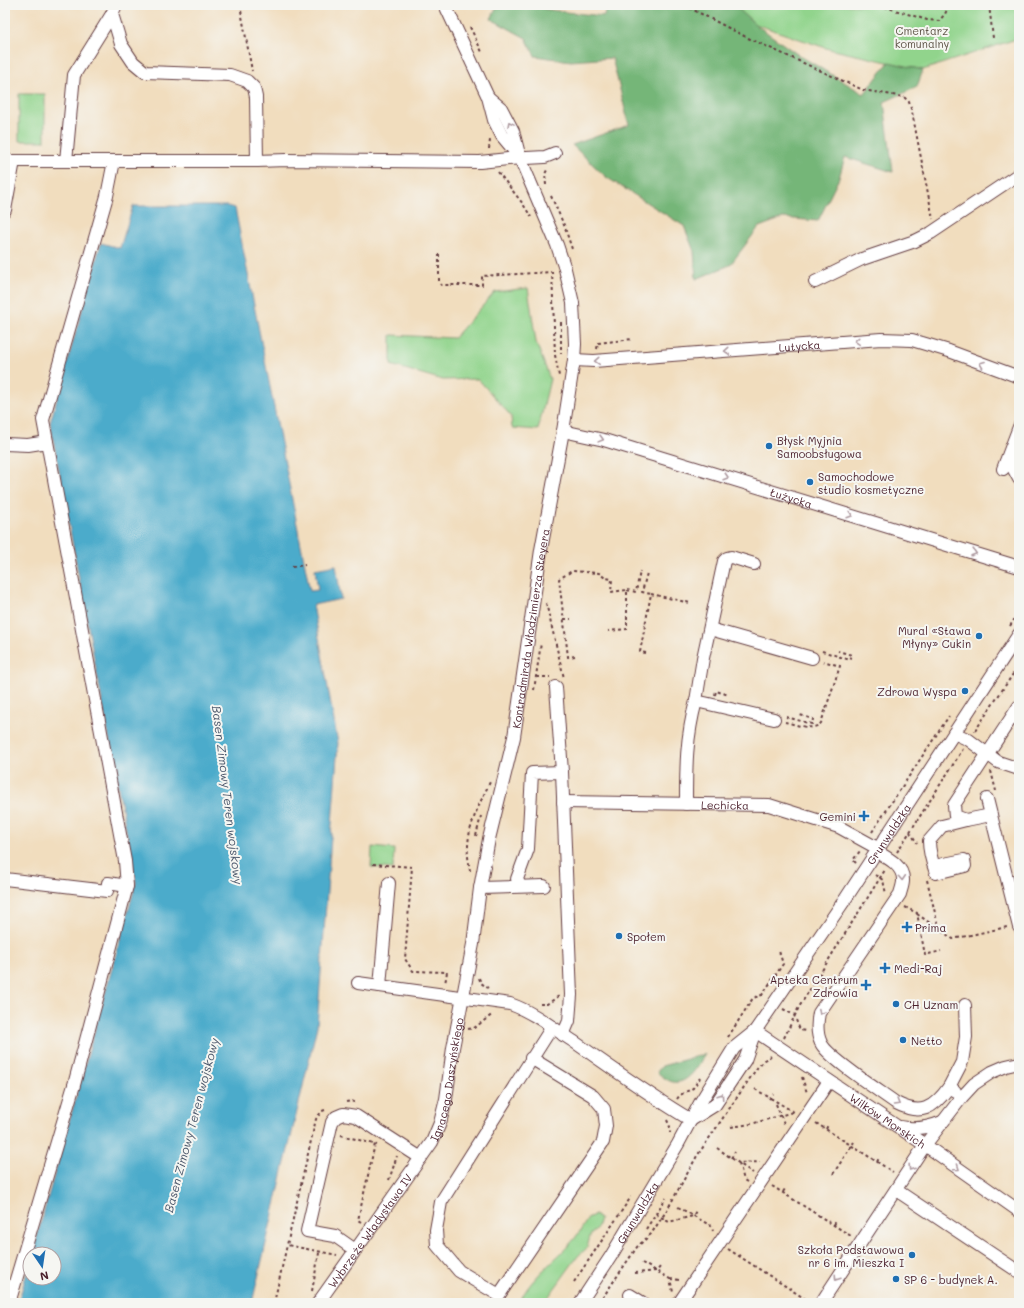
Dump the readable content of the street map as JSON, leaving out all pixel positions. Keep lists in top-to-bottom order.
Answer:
{
  "streets": {
    "street": [
      "Lutycka",
      "Łużycka",
      "Kontradmirała Włodzimierza Steyera",
      "Lechicka",
      "Grunwaldzka",
      "Ignacego Daszyńskiego",
      "Wilków Morskich",
      "Wybrzeże Władysława IV"
    ]
  },
  "crossings": [
    ["Lutycka", "Kontradmirała Włodzimierza Steyera"],
    ["Łużycka", "Kontradmirała Włodzimierza Steyera"],
    ["Kontradmirała Włodzimierza Steyera", "Ignacego Daszyńskiego"],
    ["Lechicka", "Grunwaldzka"],
    ["Grunwaldzka", "Wilków Morskich"],
    ["Ignacego Daszyńskiego", "Wybrzeże Władysława IV"]
  ],
  "one_way": ["Lutycka", "Łużycka"],
  "water": ["Basen Zimowy Teren wojskowy"],
  "parks": ["Cmentarz komunalny"],
  "places": {
    "other": [
      "Błysk Myjnia Samoobsługowa",
      "Samochodowe studio kosmetyczne",
      "Mural «Stawa Młyny» Cukin",
      "Zdrowa Wyspa",
      "Społem",
      "CH Uznam",
      "Netto",
      "Szkoła Podstawowa nr 6 im. Mieszka I",
      "SP 6 - budynek A."
    ],
    "health": [
      "Gemini",
      "Prima",
      "Medi-Raj",
      "Apteka Centrum Zdrowia"
    ]
  },
  "north": "bottom"
}
